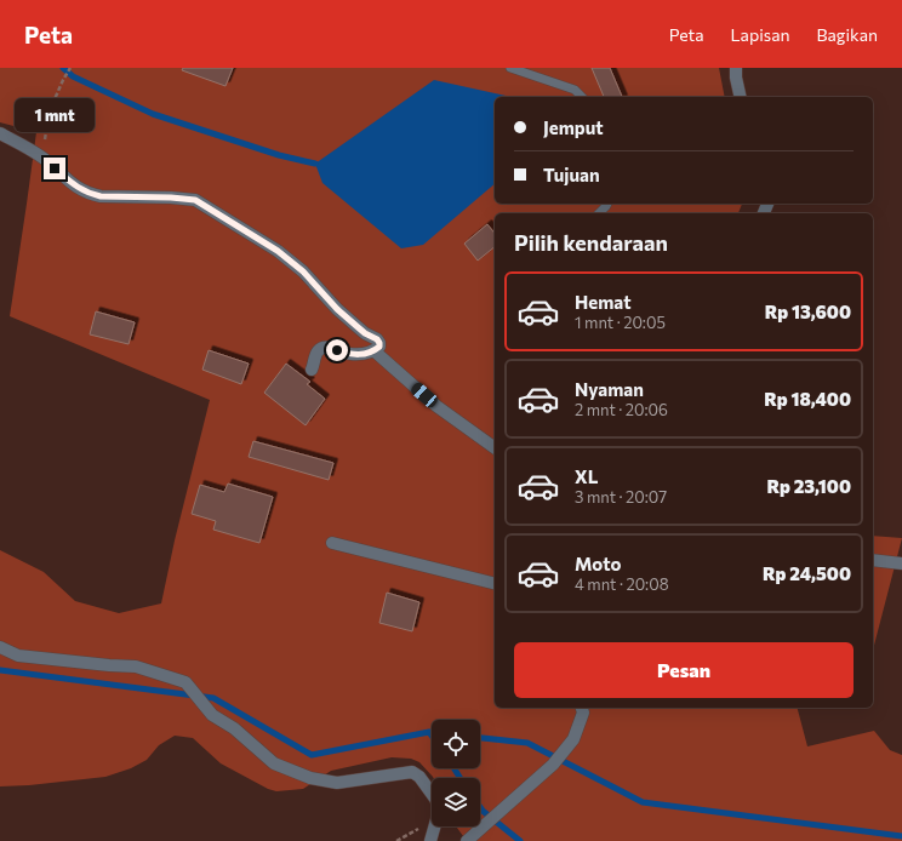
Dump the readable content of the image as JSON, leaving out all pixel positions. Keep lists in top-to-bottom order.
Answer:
{
  "page": {
    "header": "Peta",
    "nav": ["Peta", "Lapisan", "Bagikan"],
    "banner": ["Jemput", "Tujuan"],
    "bubble": "1 mnt",
    "heading": "Pilih kendaraan",
    "list": [
      {
        "name": "Hemat",
        "note": "1 mnt · 20:05",
        "value": "Rp 13,600"
      },
      {
        "name": "Nyaman",
        "note": "2 mnt · 20:06",
        "value": "Rp 18,400"
      },
      {
        "name": "XL",
        "note": "3 mnt · 20:07",
        "value": "Rp 23,100"
      },
      {
        "name": "Moto",
        "note": "4 mnt · 20:08",
        "value": "Rp 24,500"
      }
    ],
    "buttons": "Pesan"
  }
}
